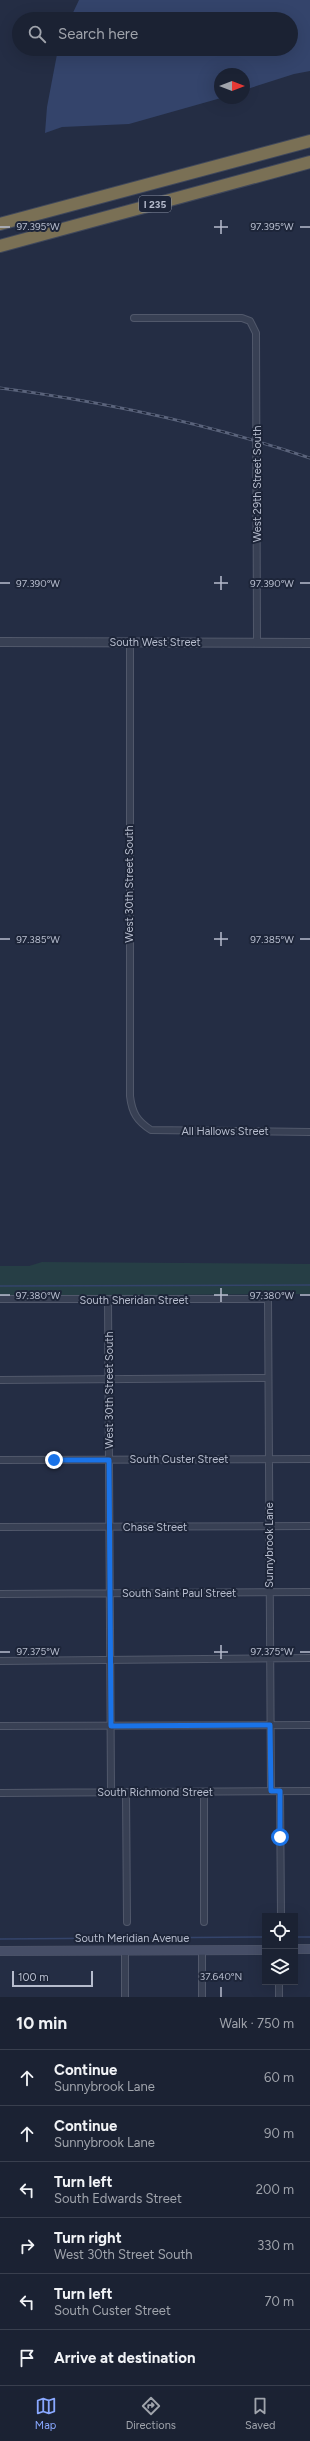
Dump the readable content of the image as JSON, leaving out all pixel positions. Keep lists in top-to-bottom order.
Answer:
{
  "streets": {
    "highway": ["I 235"],
    "main road": ["South Meridian Avenue"],
    "street": [
      "West 29th Street South",
      "South West Street",
      "West 30th Street South",
      "All Hallows Street",
      "South Sheridan Street",
      "South Custer Street",
      "Chase Street",
      "Sunnybrook Lane",
      "South Saint Paul Street",
      "South Richmond Street"
    ]
  },
  "crossings": [
    ["West 29th Street South", "South West Street"],
    ["South West Street", "West 30th Street South"],
    ["West 30th Street South", "All Hallows Street"],
    ["West 30th Street South", "South Sheridan Street"],
    ["West 30th Street South", "South Custer Street"],
    ["West 30th Street South", "Chase Street"],
    ["West 30th Street South", "South Saint Paul Street"],
    ["West 30th Street South", "South Richmond Street"],
    ["South Sheridan Street", "Sunnybrook Lane"],
    ["South Custer Street", "Sunnybrook Lane"],
    ["Chase Street", "Sunnybrook Lane"],
    ["Sunnybrook Lane", "South Saint Paul Street"],
    ["Sunnybrook Lane", "South Richmond Street"]
  ],
  "scale_bar": "100 m",
  "north": "right",
  "page": {
    "search": "Search here",
    "scale": "100 m",
    "heading": ["10 min", "Walk · 750 m"],
    "list": [
      ["Continue", "Sunnybrook Lane", "60 m"],
      ["Continue", "Sunnybrook Lane", "90 m"],
      ["Turn left", "South Edwards Street", "200 m"],
      ["Turn right", "West 30th Street South", "330 m"],
      ["Turn left", "South Custer Street", "70 m"],
      "Arrive at destination"
    ],
    "nav": ["Map", "Directions", "Saved"]
  },
  "coordinates": [
    "97.395°W",
    "97.390°W",
    "97.385°W",
    "97.380°W",
    "97.375°W",
    "37.640°N"
  ]
}
